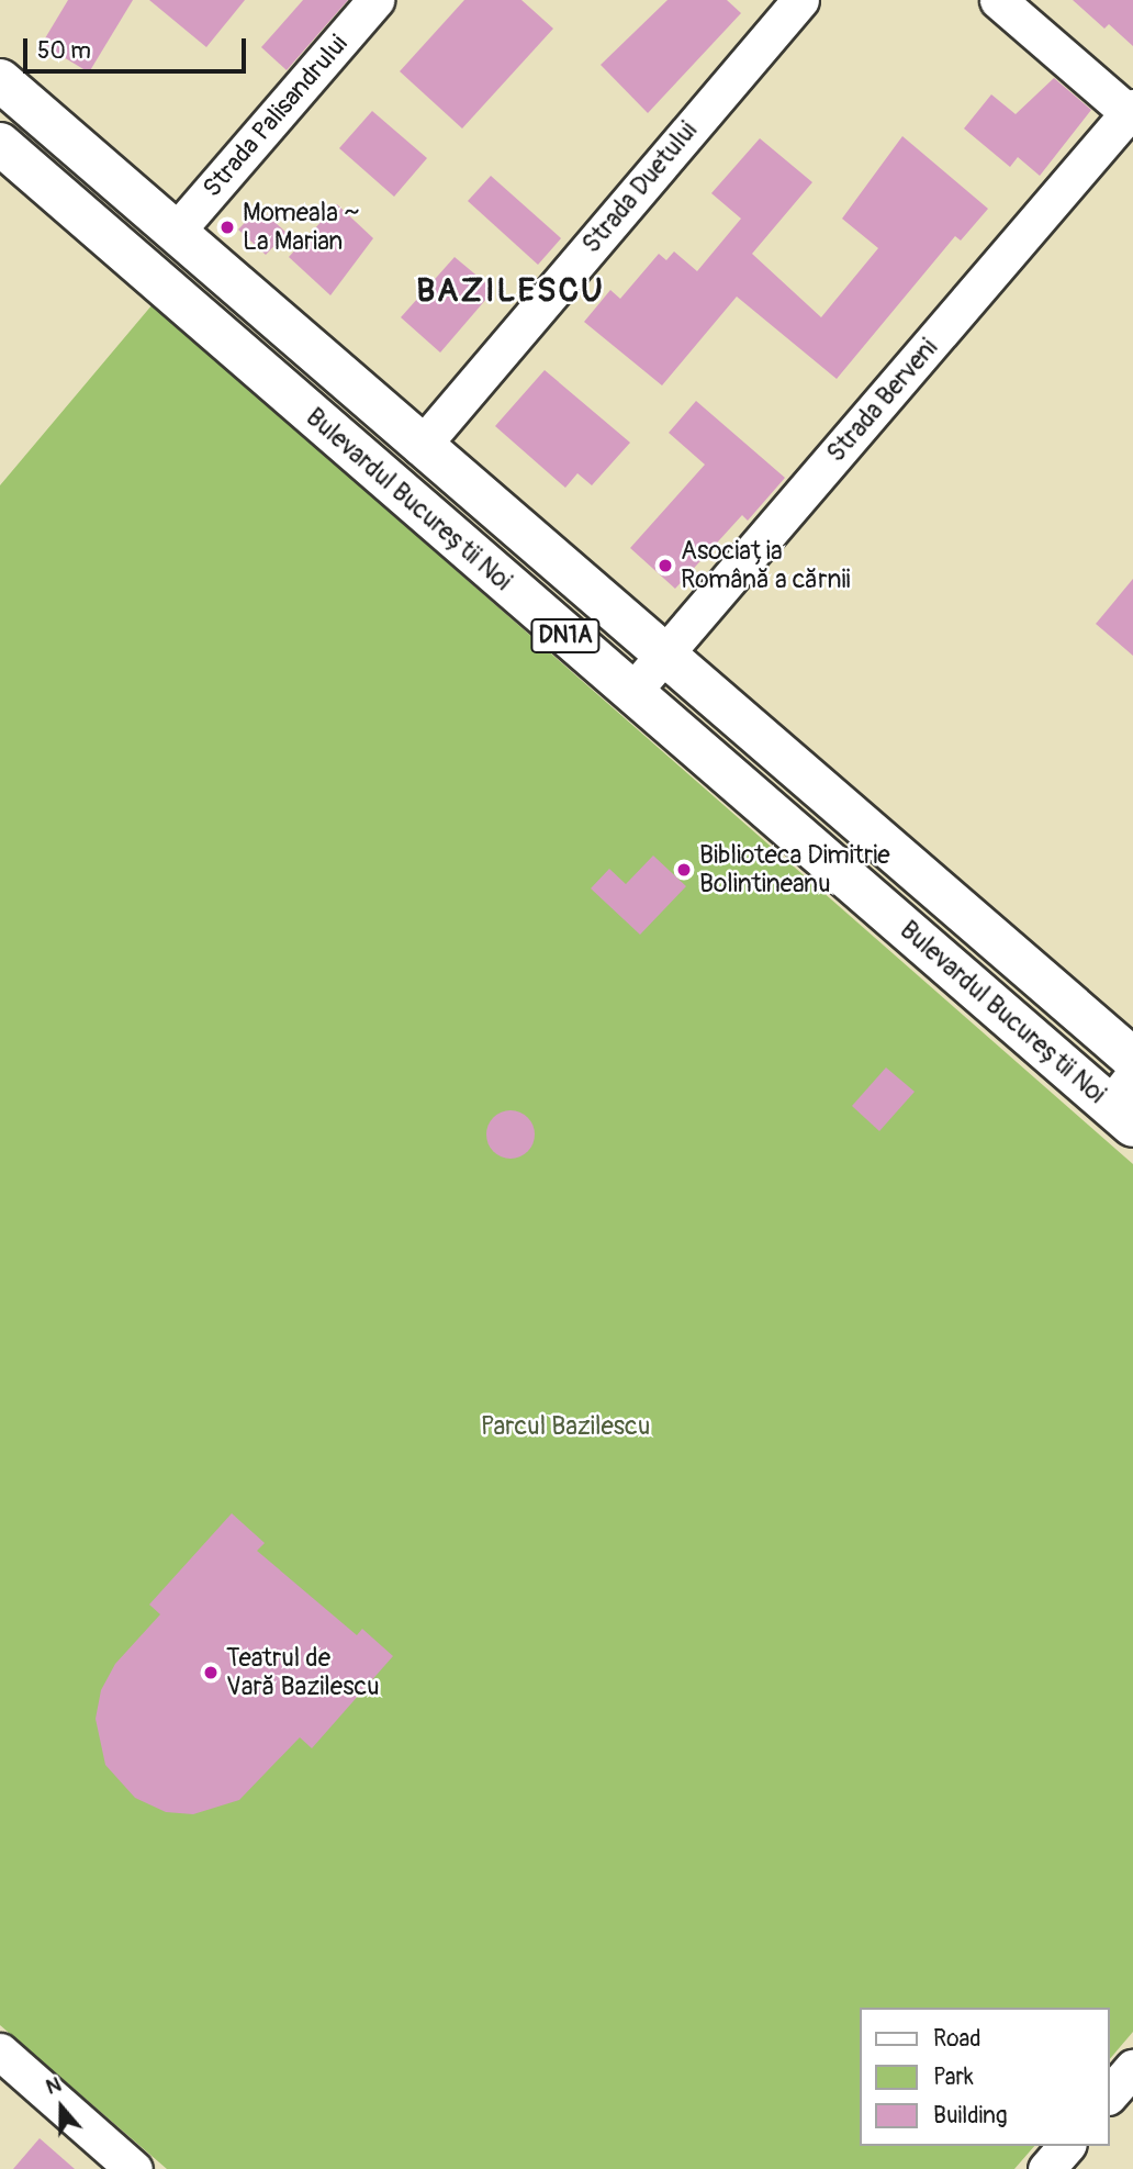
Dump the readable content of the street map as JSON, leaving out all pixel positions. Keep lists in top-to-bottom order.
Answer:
{
  "streets": {
    "main road": ["Bulevardul Bucureștii Noi", "DN1A"],
    "street": ["Strada Palisandrului", "Strada Duetului", "Strada Berveni"]
  },
  "crossings": [
    ["Strada Palisandrului", "Bulevardul Bucureștii Noi"],
    ["Strada Duetului", "Bulevardul Bucureștii Noi"],
    ["Strada Berveni", "Bulevardul Bucureștii Noi"]
  ],
  "districts": ["BAZILESCU"],
  "parks": ["Parcul Bazilescu"],
  "places": [
    "Momeala ~ La Marian",
    "Asociația Română a cărnii",
    "Biblioteca Dimitrie Bolintineanu",
    "Teatrul de Vară Bazilescu"
  ],
  "legend": ["Road", "Park", "Building"],
  "scale_bar": "50 m",
  "north": "top"
}
